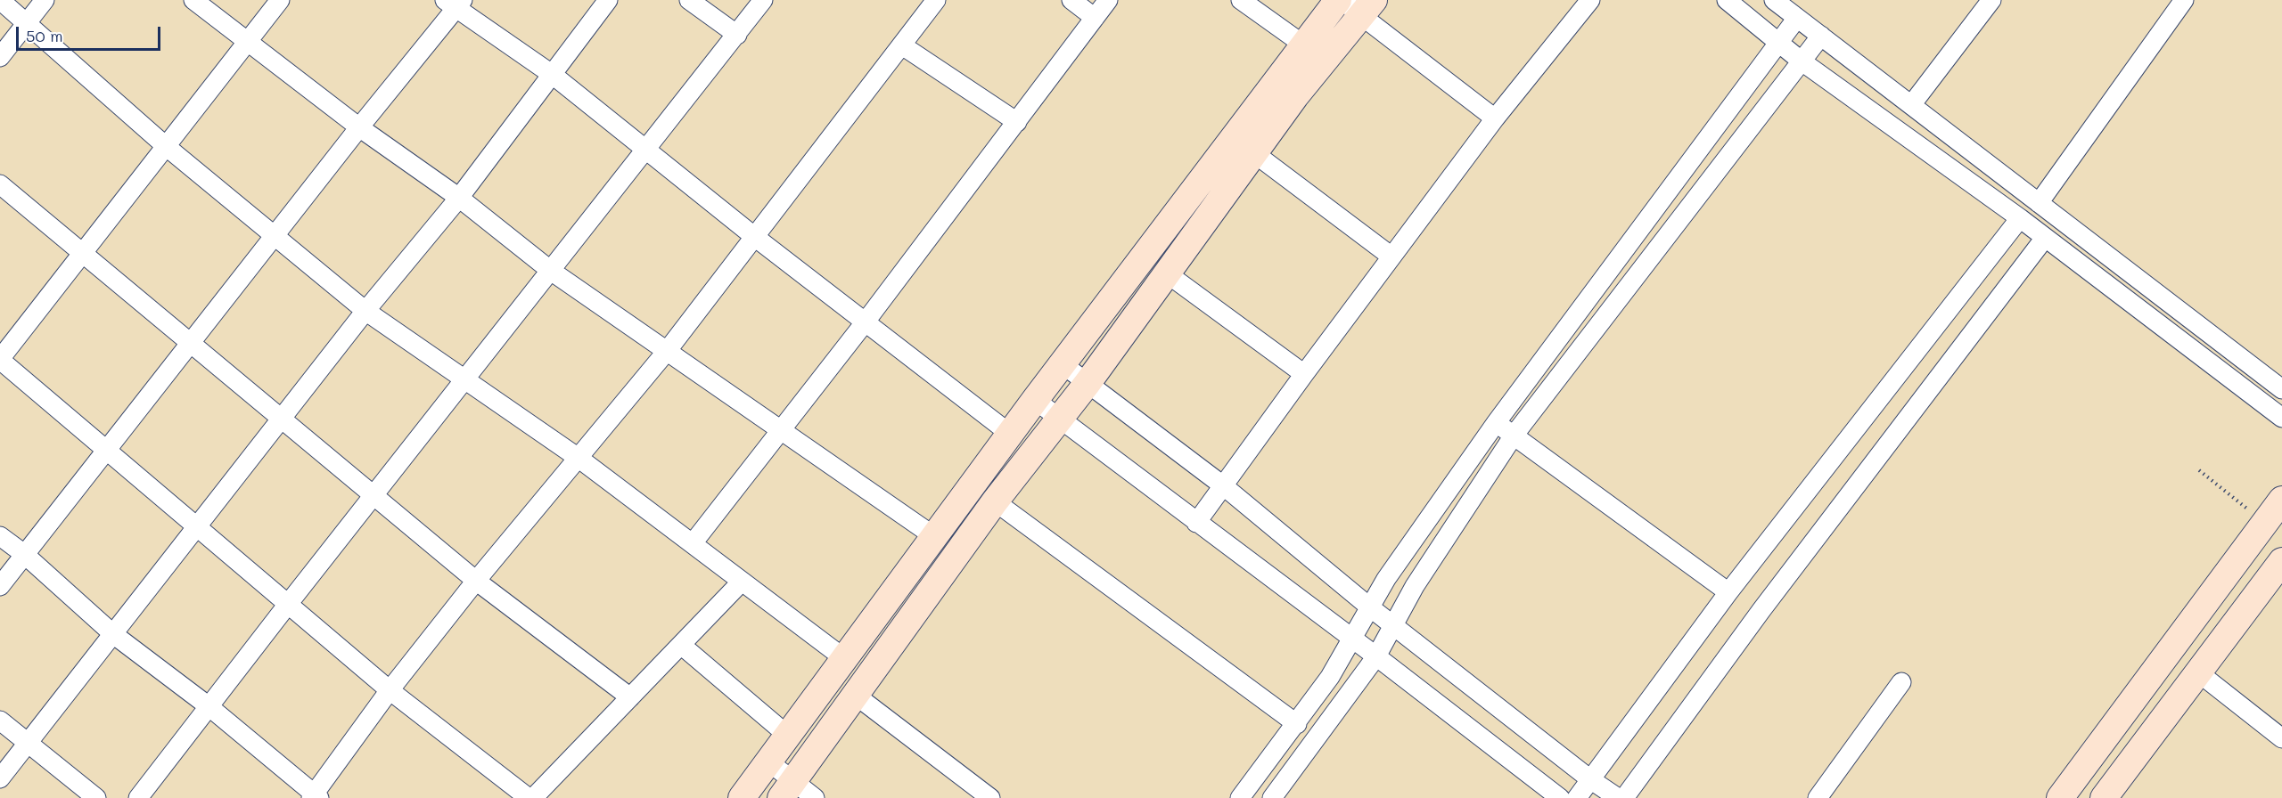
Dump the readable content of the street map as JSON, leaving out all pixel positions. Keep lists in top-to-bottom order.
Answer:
{
  "scale_bar": "50 m"
}
